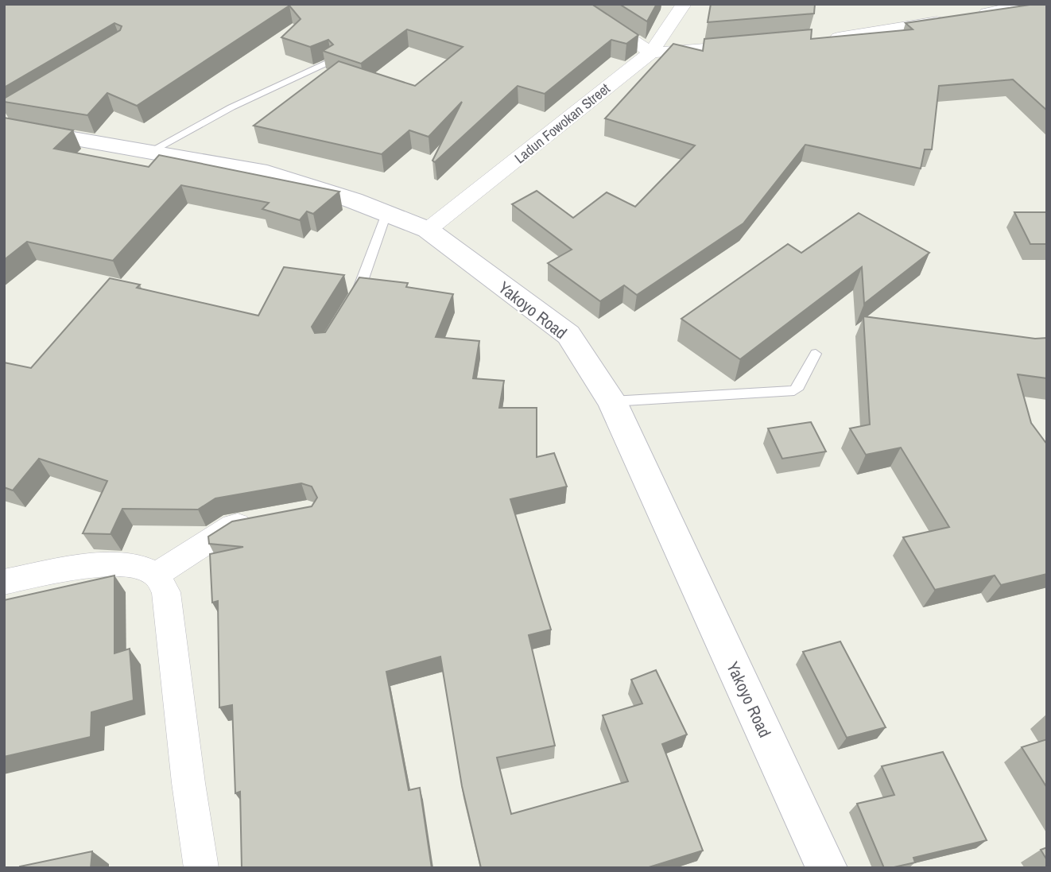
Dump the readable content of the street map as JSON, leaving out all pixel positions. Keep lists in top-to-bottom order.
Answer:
{
  "streets": {
    "main road": ["Yakoyo Road"],
    "street": ["Ladun Fowokan Street"]
  },
  "crossings": [
    ["Ladun Fowokan Street", "Yakoyo Road"]
  ]
}
